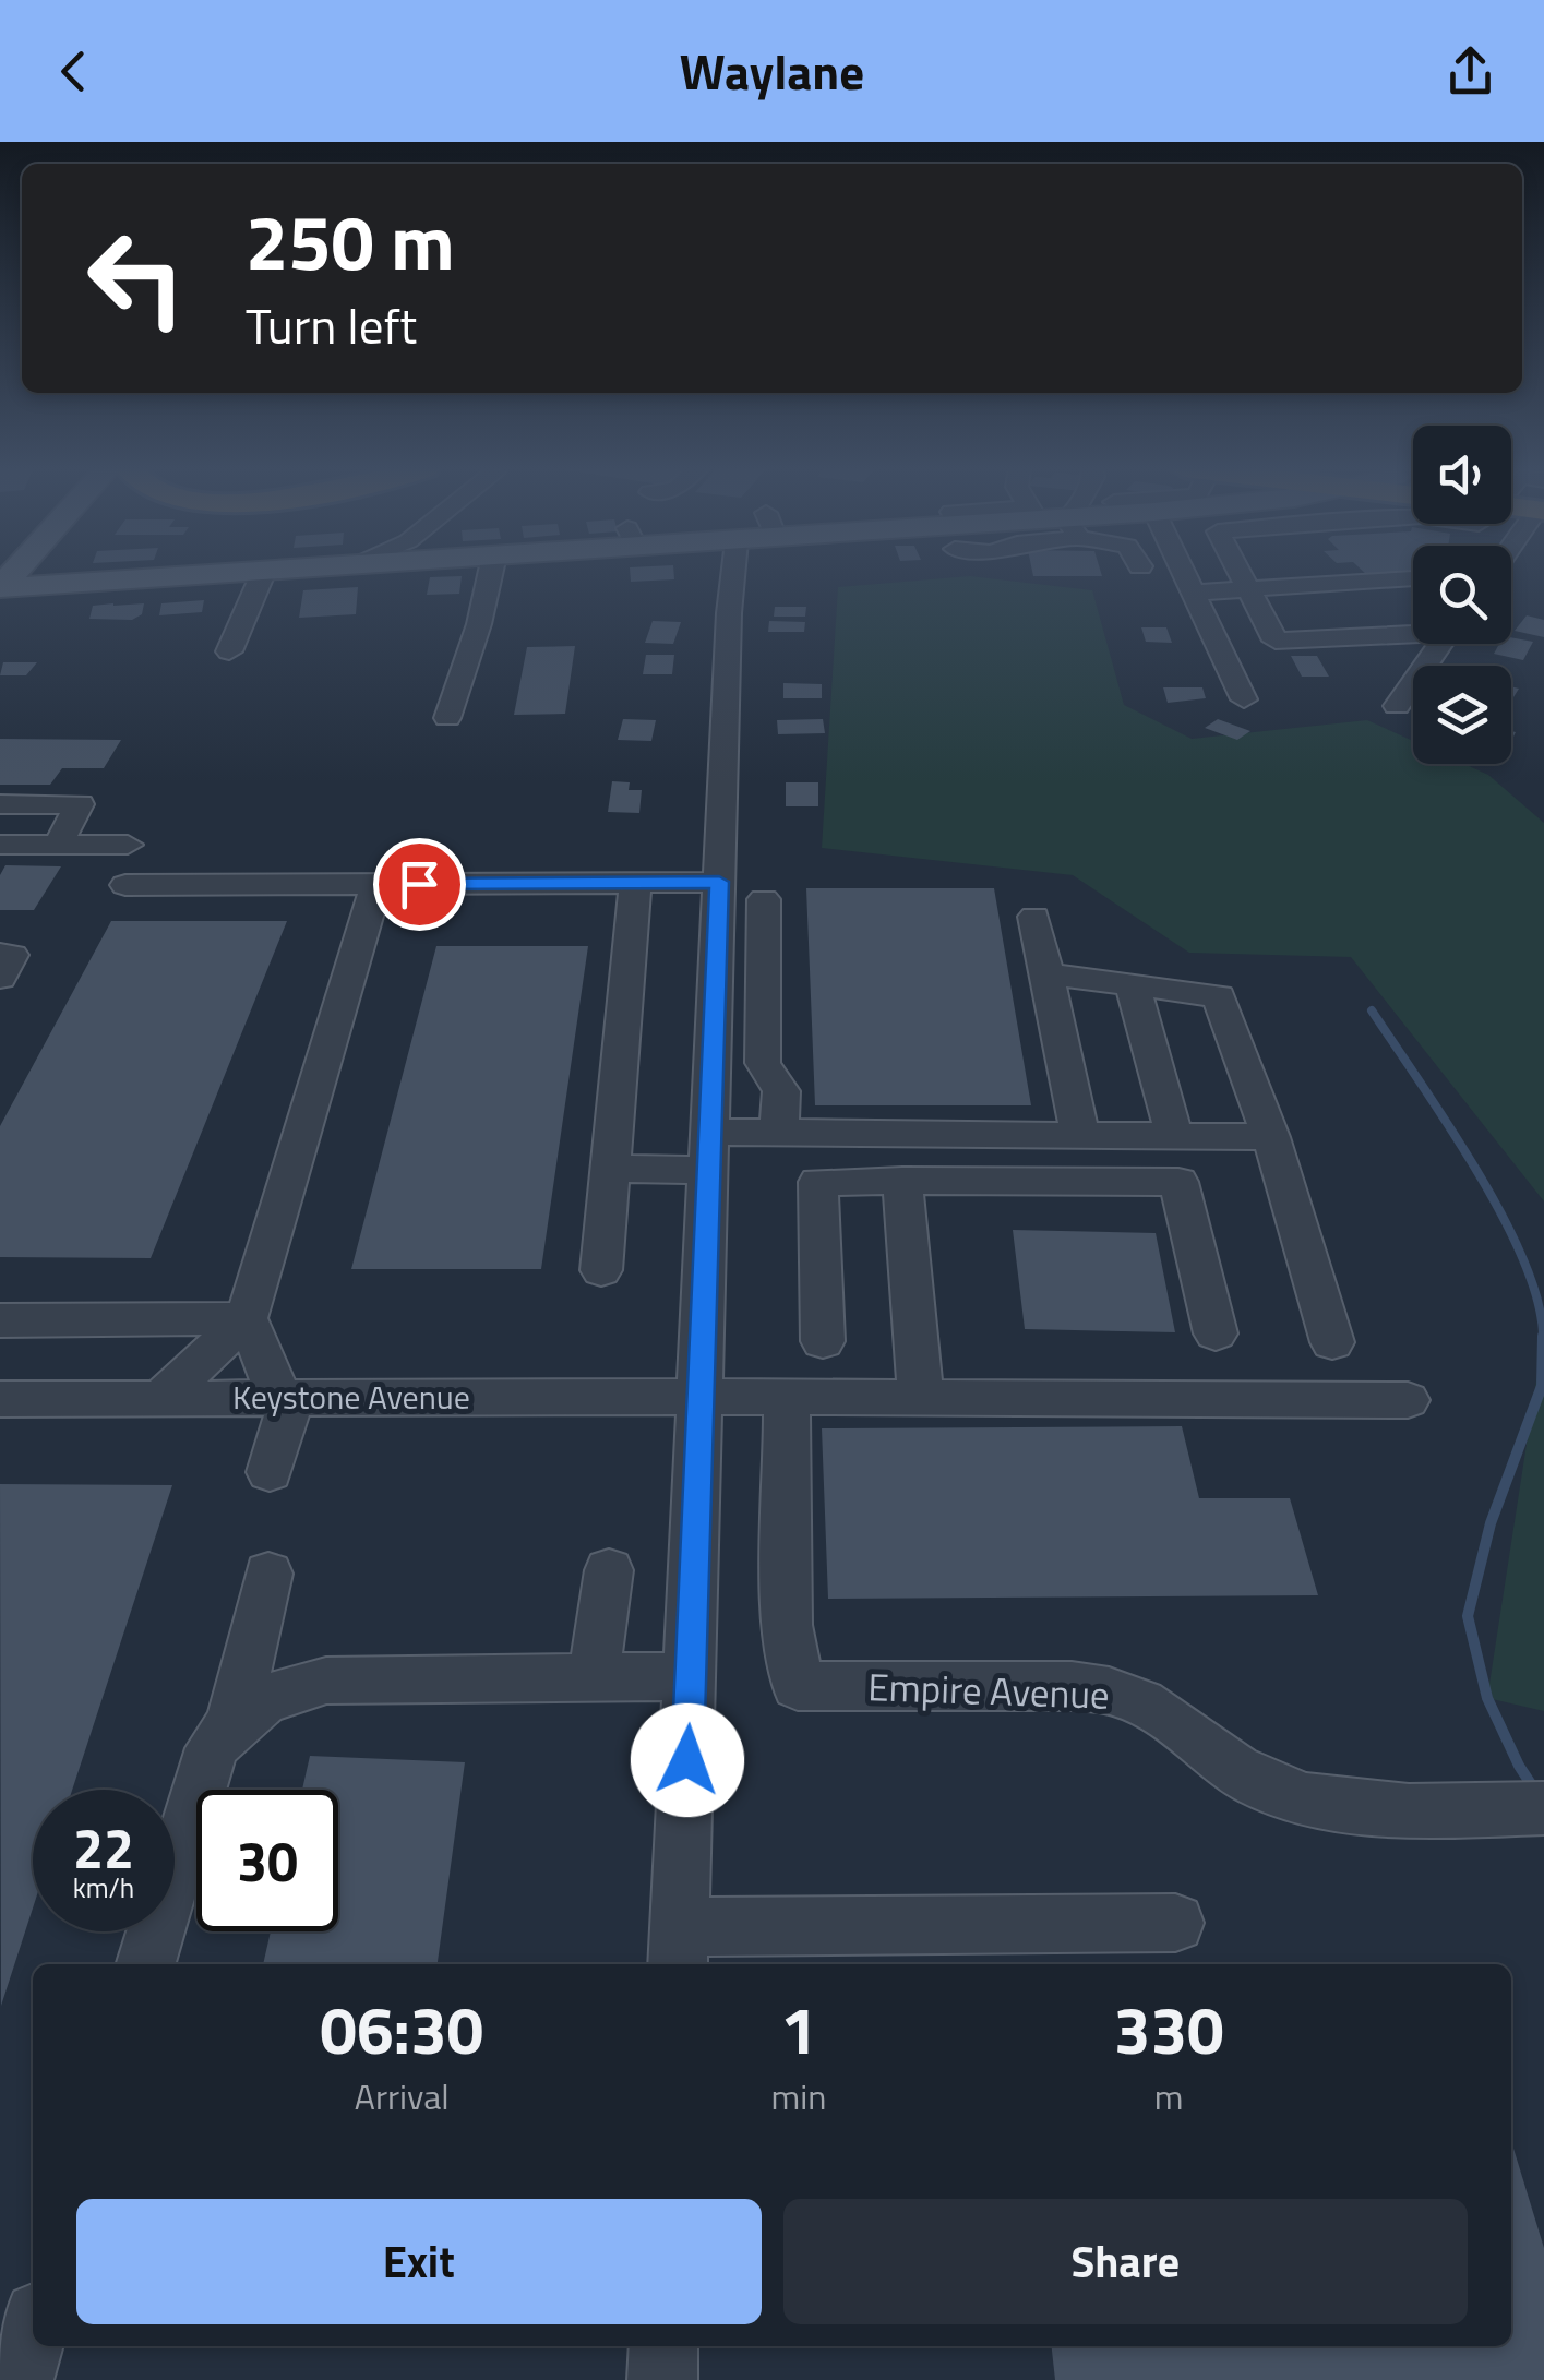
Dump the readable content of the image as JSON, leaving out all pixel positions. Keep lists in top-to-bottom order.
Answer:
{
  "streets": {
    "street": ["Keystone Avenue", "Empire Avenue"]
  },
  "crossings": [
    ["Keystone Avenue", "Empire Avenue"]
  ],
  "page": {
    "header": "Waylane",
    "turn": ["250 m", "Turn left"],
    "speed": "22 km/h",
    "limit": "30",
    "eta": [
      "06:30",
      "Arrival",
      "1",
      "min",
      "330",
      "m"
    ],
    "buttons": ["Exit", "Share"]
  }
}
